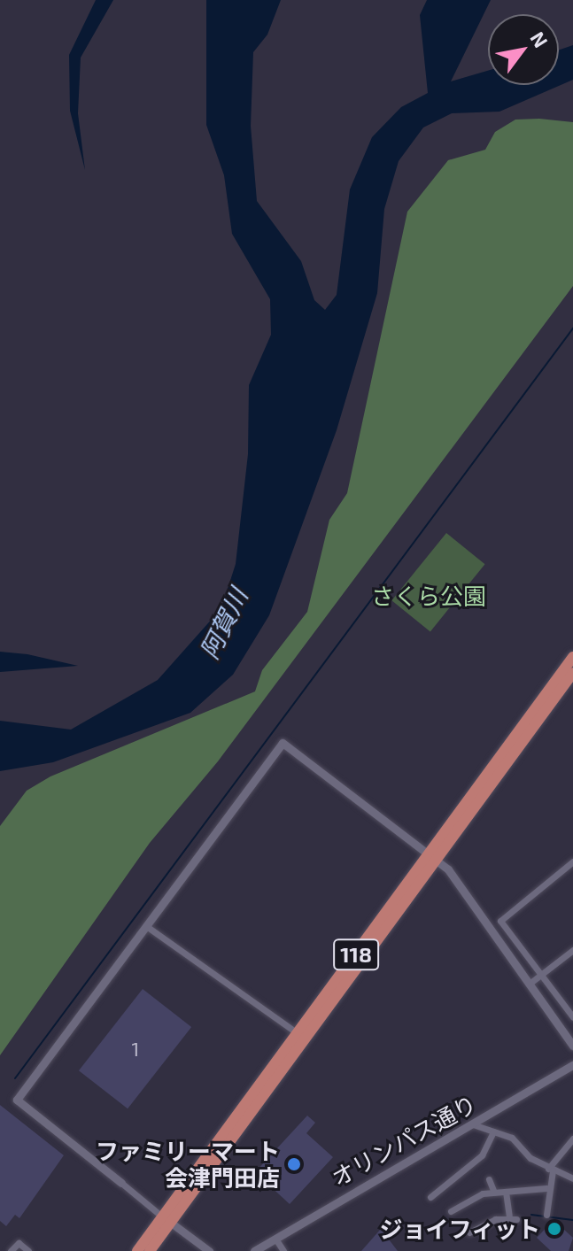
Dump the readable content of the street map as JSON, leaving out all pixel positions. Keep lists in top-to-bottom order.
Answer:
{
  "streets": {
    "highway": ["118"],
    "street": ["オリンパス通り"]
  },
  "water": ["阿賀川"],
  "parks": ["さくら公園"],
  "places": ["ファミリーマート 会津門田店", "ジョイフィット"],
  "house_numbers": ["1"],
  "north": "top right"
}
